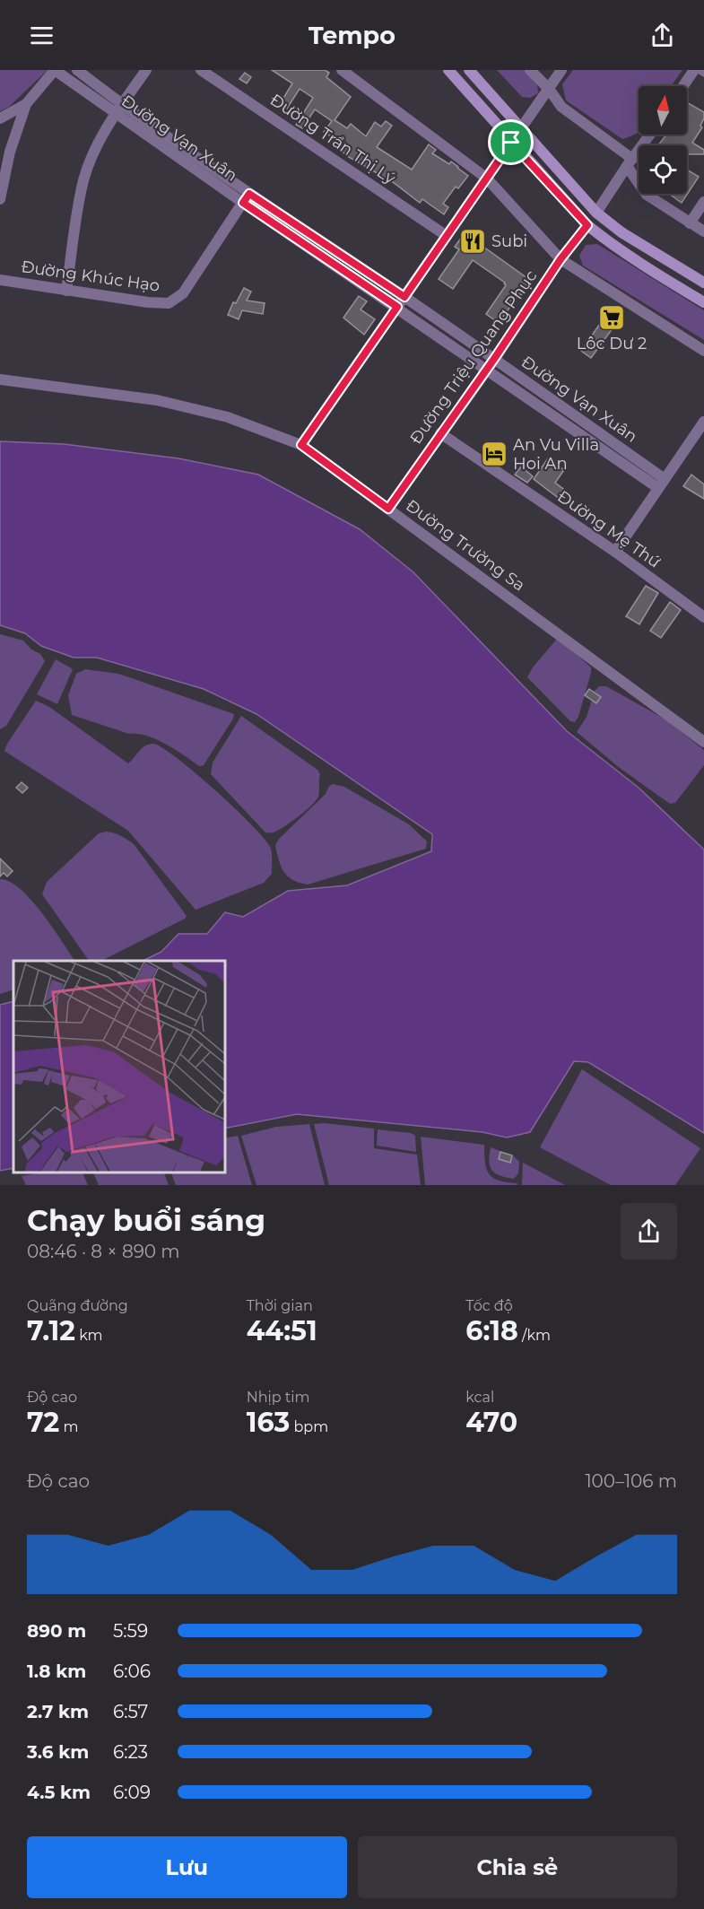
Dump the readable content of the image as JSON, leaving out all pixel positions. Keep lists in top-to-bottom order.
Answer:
{
  "streets": {
    "street": [
      "Đường Vạn Xuân",
      "Đường Trần Thị Lý",
      "Đường Khúc Hạo",
      "Đường Triệu Quang Phục",
      "Đường Mẹ Thứ",
      "Đường Trường Sa"
    ]
  },
  "crossings": [
    ["Đường Vạn Xuân", "Đường Khúc Hạo"],
    ["Đường Vạn Xuân", "Đường Triệu Quang Phục"],
    ["Đường Triệu Quang Phục", "Đường Mẹ Thứ"],
    ["Đường Triệu Quang Phục", "Đường Trường Sa"]
  ],
  "places": {
    "restaurant": ["Subi"],
    "supermarket": ["Lôc Dư 2"],
    "hotel": ["An Vu Villa Hoi An"]
  },
  "north": "top",
  "page": {
    "header": "Tempo",
    "heading": ["Chạy buổi sáng", "08:46 · 8 × 890 m"],
    "stats": [
      ["Quãng đường", "7.12 km"],
      ["Thời gian", "44:51"],
      ["Tốc độ", "6:18 /km"],
      ["Độ cao", "72 m"],
      ["Nhịp tim", "163 bpm"],
      ["kcal", "470"]
    ],
    "chart": ["Độ cao", "100–106 m"],
    "list": [
      {
        "name": "890 m",
        "note": "5:59"
      },
      {
        "name": "1.8 km",
        "note": "6:06"
      },
      {
        "name": "2.7 km",
        "note": "6:57"
      },
      {
        "name": "3.6 km",
        "note": "6:23"
      },
      {
        "name": "4.5 km",
        "note": "6:09"
      }
    ],
    "buttons": ["Lưu", "Chia sẻ"]
  }
}
